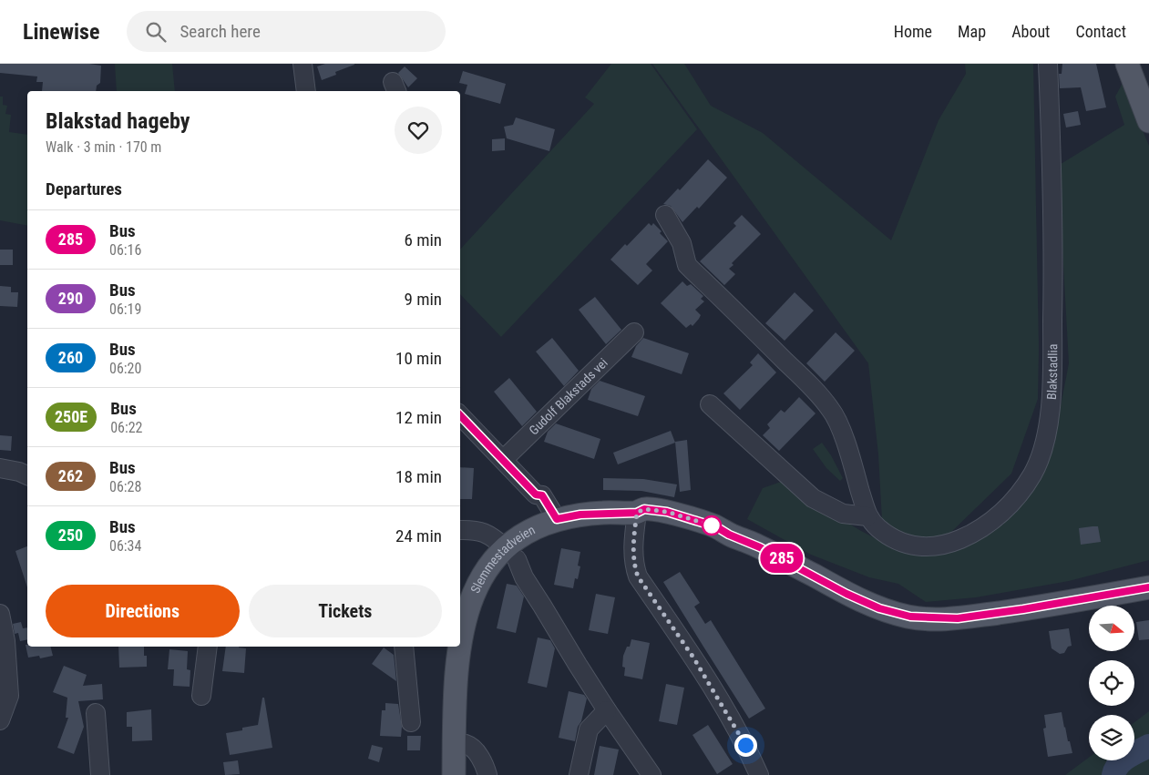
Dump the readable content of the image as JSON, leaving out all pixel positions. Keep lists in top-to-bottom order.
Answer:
{
  "streets": {
    "main road": ["Slemmestadveien"],
    "street": ["Blakstadlia", "Gudolf Blakstads vei"]
  },
  "lines": ["bus line 285"],
  "north": "right",
  "page": {
    "header": "Linewise",
    "search": "Search here",
    "nav": [
      "Home",
      "Map",
      "About",
      "Contact"
    ],
    "on_map": "285",
    "heading": [
      ["Blakstad hageby", "Walk · 3 min · 170 m"],
      "Departures"
    ],
    "list": [
      {
        "mark": "285",
        "name": "Bus",
        "note": "06:16",
        "value": "6 min"
      },
      {
        "mark": "290",
        "name": "Bus",
        "note": "06:19",
        "value": "9 min"
      },
      {
        "mark": "260",
        "name": "Bus",
        "note": "06:20",
        "value": "10 min"
      },
      {
        "mark": "250E",
        "name": "Bus",
        "note": "06:22",
        "value": "12 min"
      },
      {
        "mark": "262",
        "name": "Bus",
        "note": "06:28",
        "value": "18 min"
      },
      {
        "mark": "250",
        "name": "Bus",
        "note": "06:34",
        "value": "24 min"
      }
    ],
    "buttons": ["Directions", "Tickets"]
  }
}
